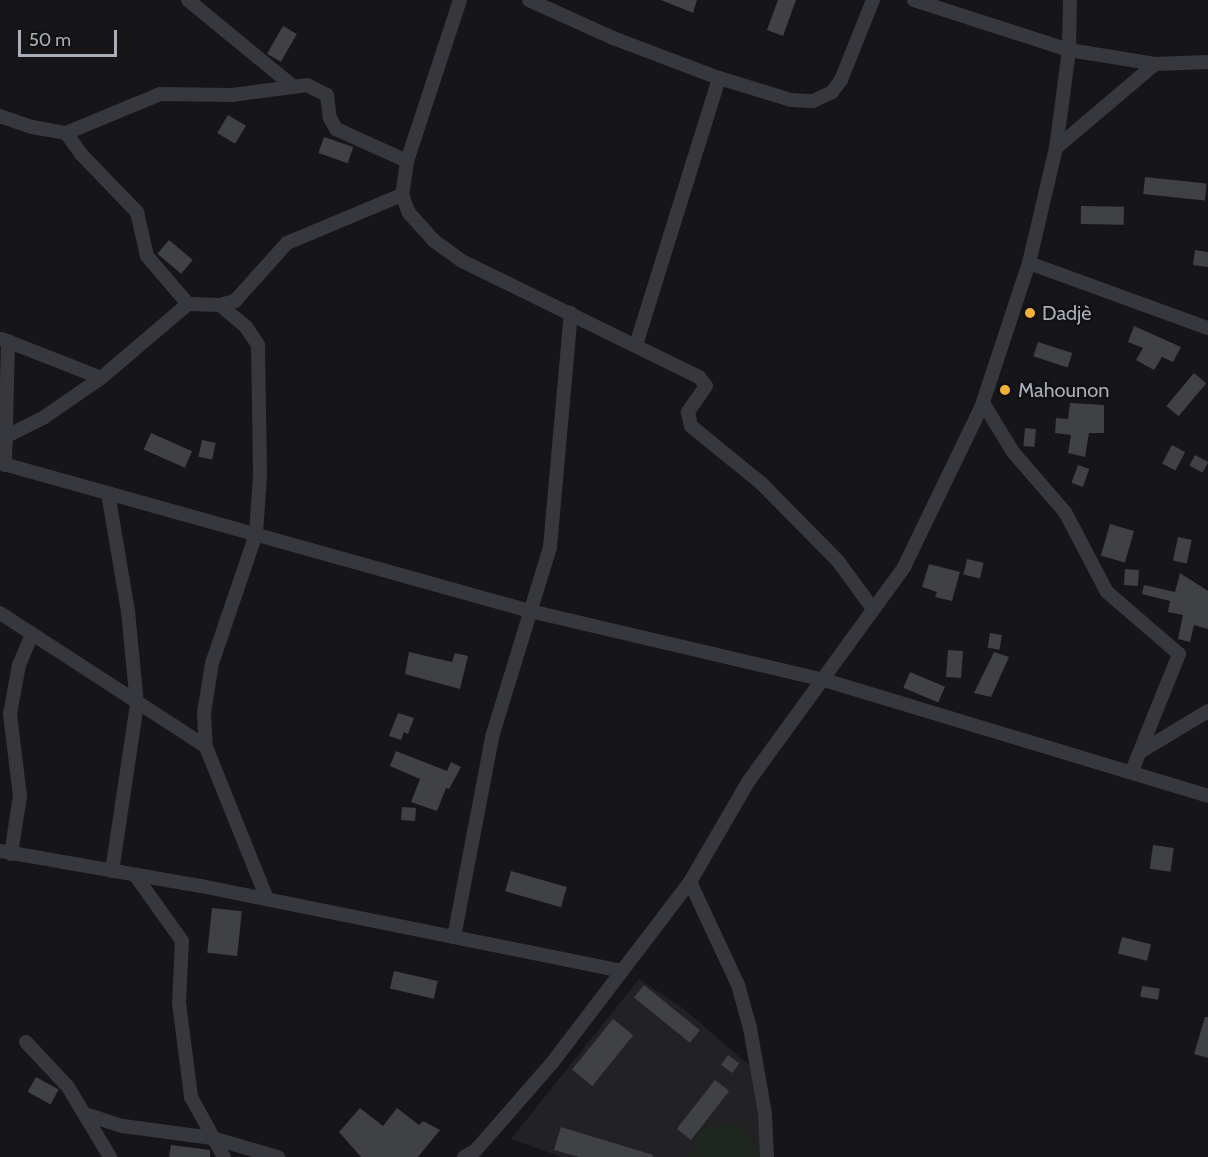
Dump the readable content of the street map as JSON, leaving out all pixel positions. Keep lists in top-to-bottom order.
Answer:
{
  "places": ["Dadjè", "Mahounon"],
  "scale_bar": "50 m"
}
